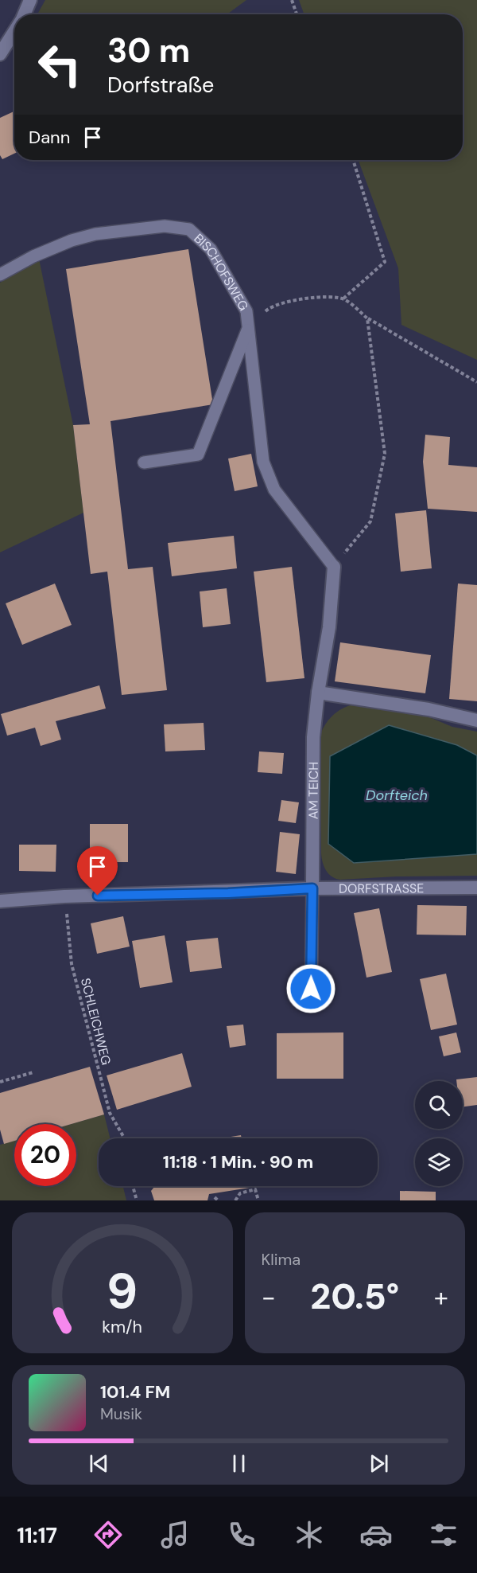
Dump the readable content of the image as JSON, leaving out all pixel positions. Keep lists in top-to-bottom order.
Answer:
{
  "streets": {
    "street": ["AM TEICH", "DORFSTRASSE"],
    "lane": ["BISCHOFSWEG"],
    "path": ["SCHLEICHWEG"]
  },
  "crossings": [
    ["AM TEICH", "DORFSTRASSE"],
    ["DORFSTRASSE", "SCHLEICHWEG"]
  ],
  "water": ["Dorfteich"],
  "page": {
    "turn": ["30 m", "Dorfstraße"],
    "then": "Dann",
    "limit": "20",
    "trip": "11:18 · 1 Min. · 90 m",
    "tile": "Klima",
    "heat": ["−", "20.5°", "+"],
    "song": ["101.4 FM", "Musik"],
    "tabs": "11:17",
    "gauge": ["9", "km/h"]
  }
}
